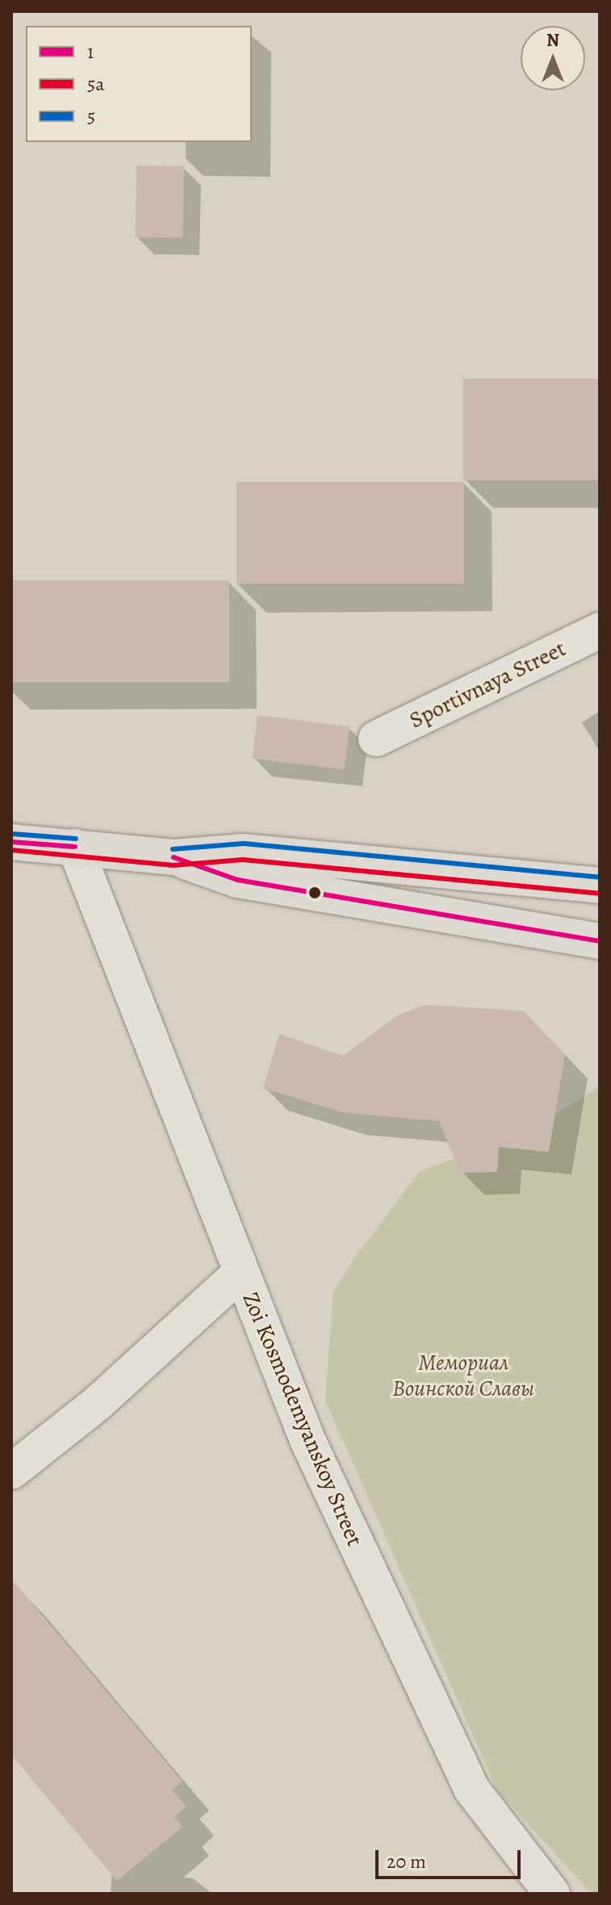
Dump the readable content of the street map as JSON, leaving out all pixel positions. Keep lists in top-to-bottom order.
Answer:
{
  "streets": {
    "street": ["Sportivnaya Street", "Zoi Kosmodemyanskoy Street"]
  },
  "parks": ["Мемориал Воинской Славы"],
  "lines": ["transit line 5", "transit line 1", "transit line 5а"],
  "legend": ["1", "5а", "5"],
  "scale_bar": "20 m",
  "north": "top"
}
